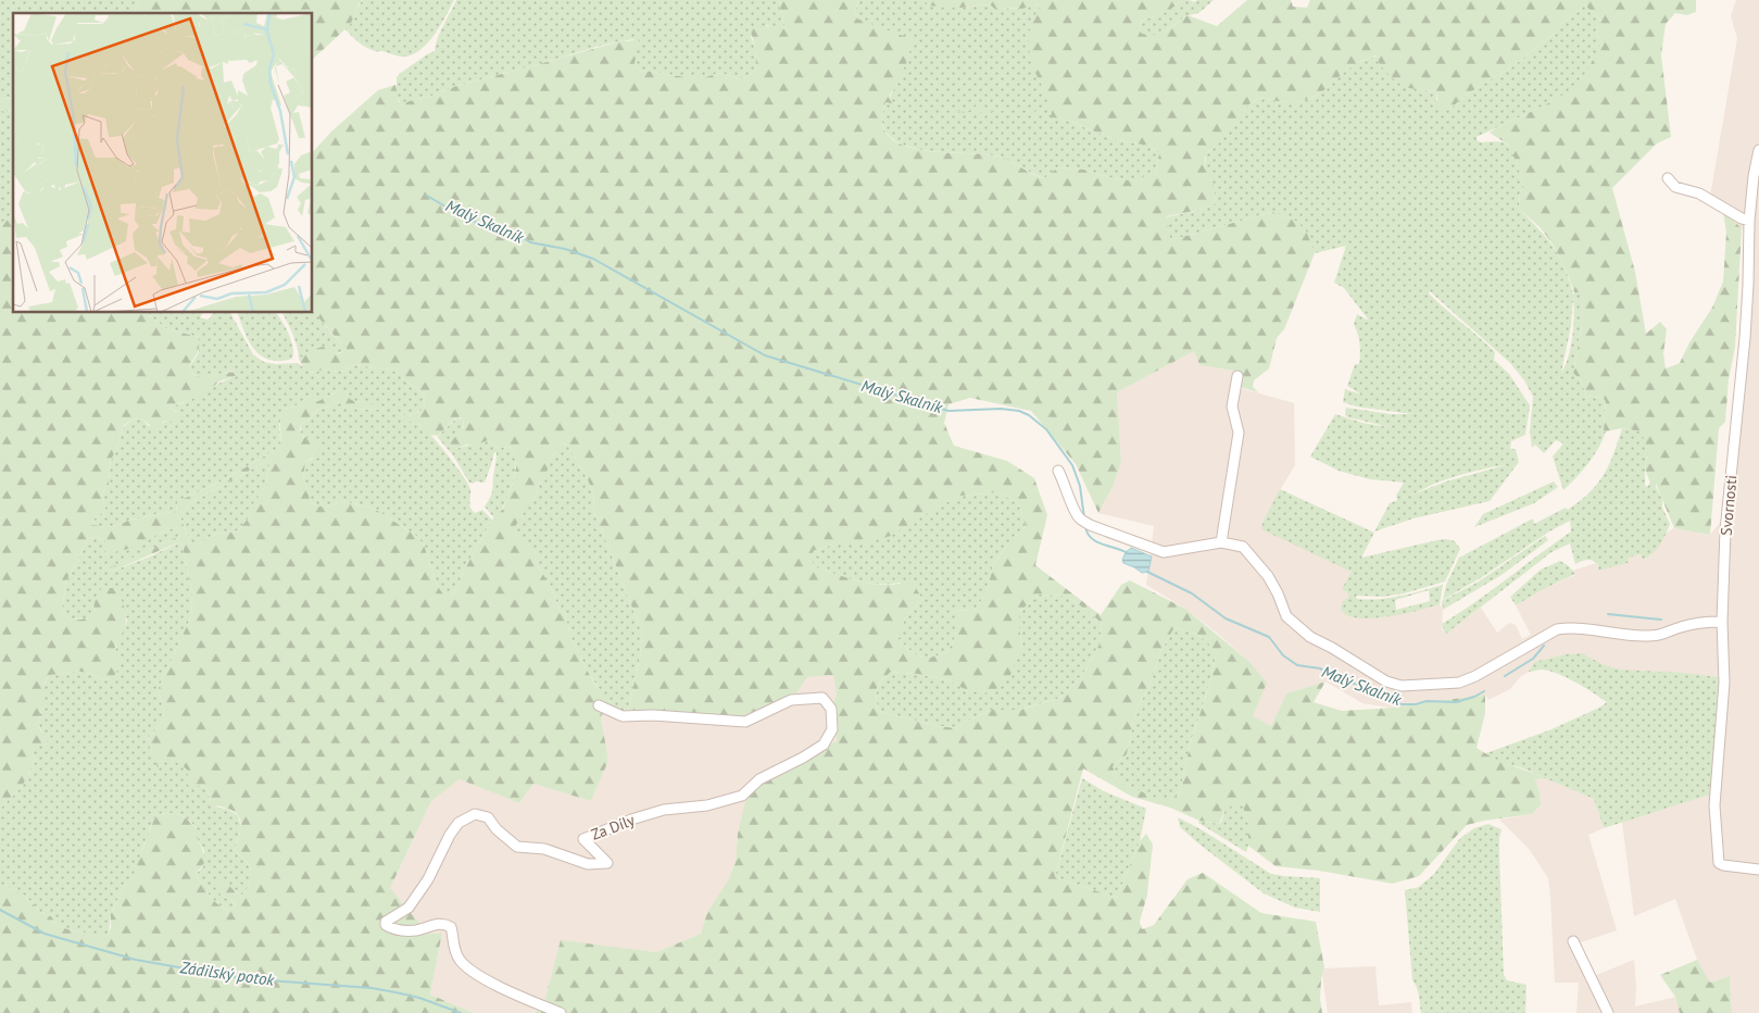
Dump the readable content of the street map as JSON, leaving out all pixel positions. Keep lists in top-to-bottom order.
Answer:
{
  "streets": {
    "street": ["Svornosti", "Za Díly"]
  },
  "water": ["Malý Skalník", "Zádilský potok"]
}
